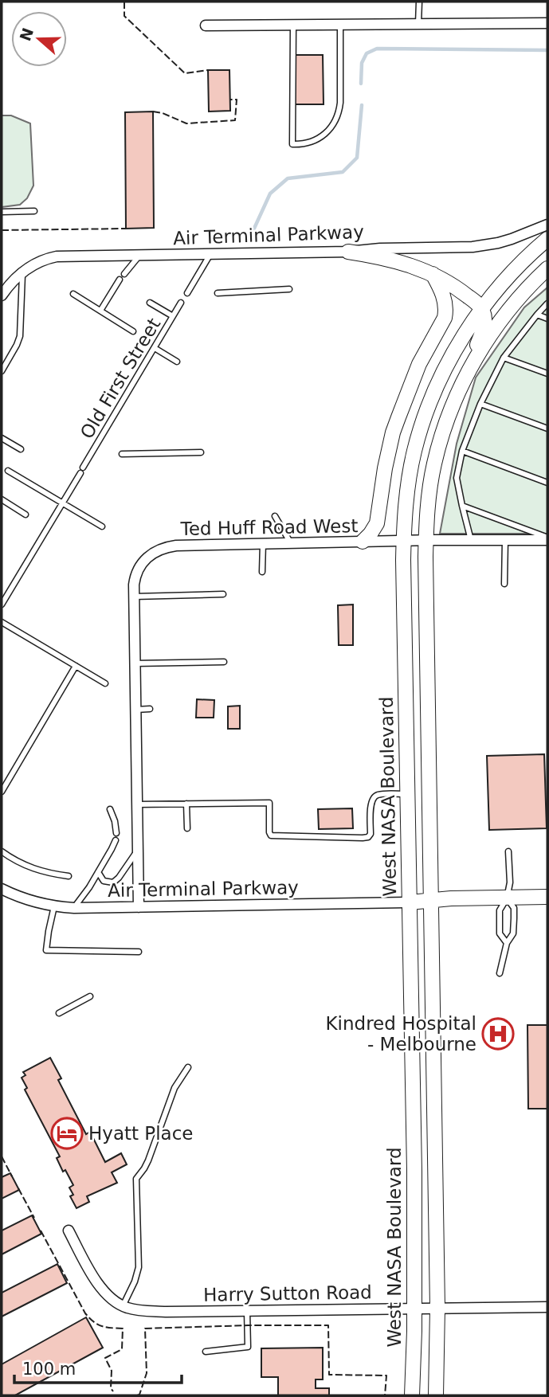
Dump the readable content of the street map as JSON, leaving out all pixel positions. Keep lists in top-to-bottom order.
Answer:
{
  "streets": {
    "main road": ["West NASA Boulevard"],
    "street": ["Air Terminal Parkway", "Ted Huff Road West", "Harry Sutton Road"],
    "lane": ["Old First Street"]
  },
  "crossings": [
    ["Air Terminal Parkway", "Ted Huff Road West"],
    ["Air Terminal Parkway", "West NASA Boulevard"],
    ["Ted Huff Road West", "West NASA Boulevard"],
    ["West NASA Boulevard", "Harry Sutton Road"]
  ],
  "places": {
    "hospital": ["Kindred Hospital - Melbourne"],
    "hotel": ["Hyatt Place"]
  },
  "scale_bar": "100 m",
  "north": "left"
}
